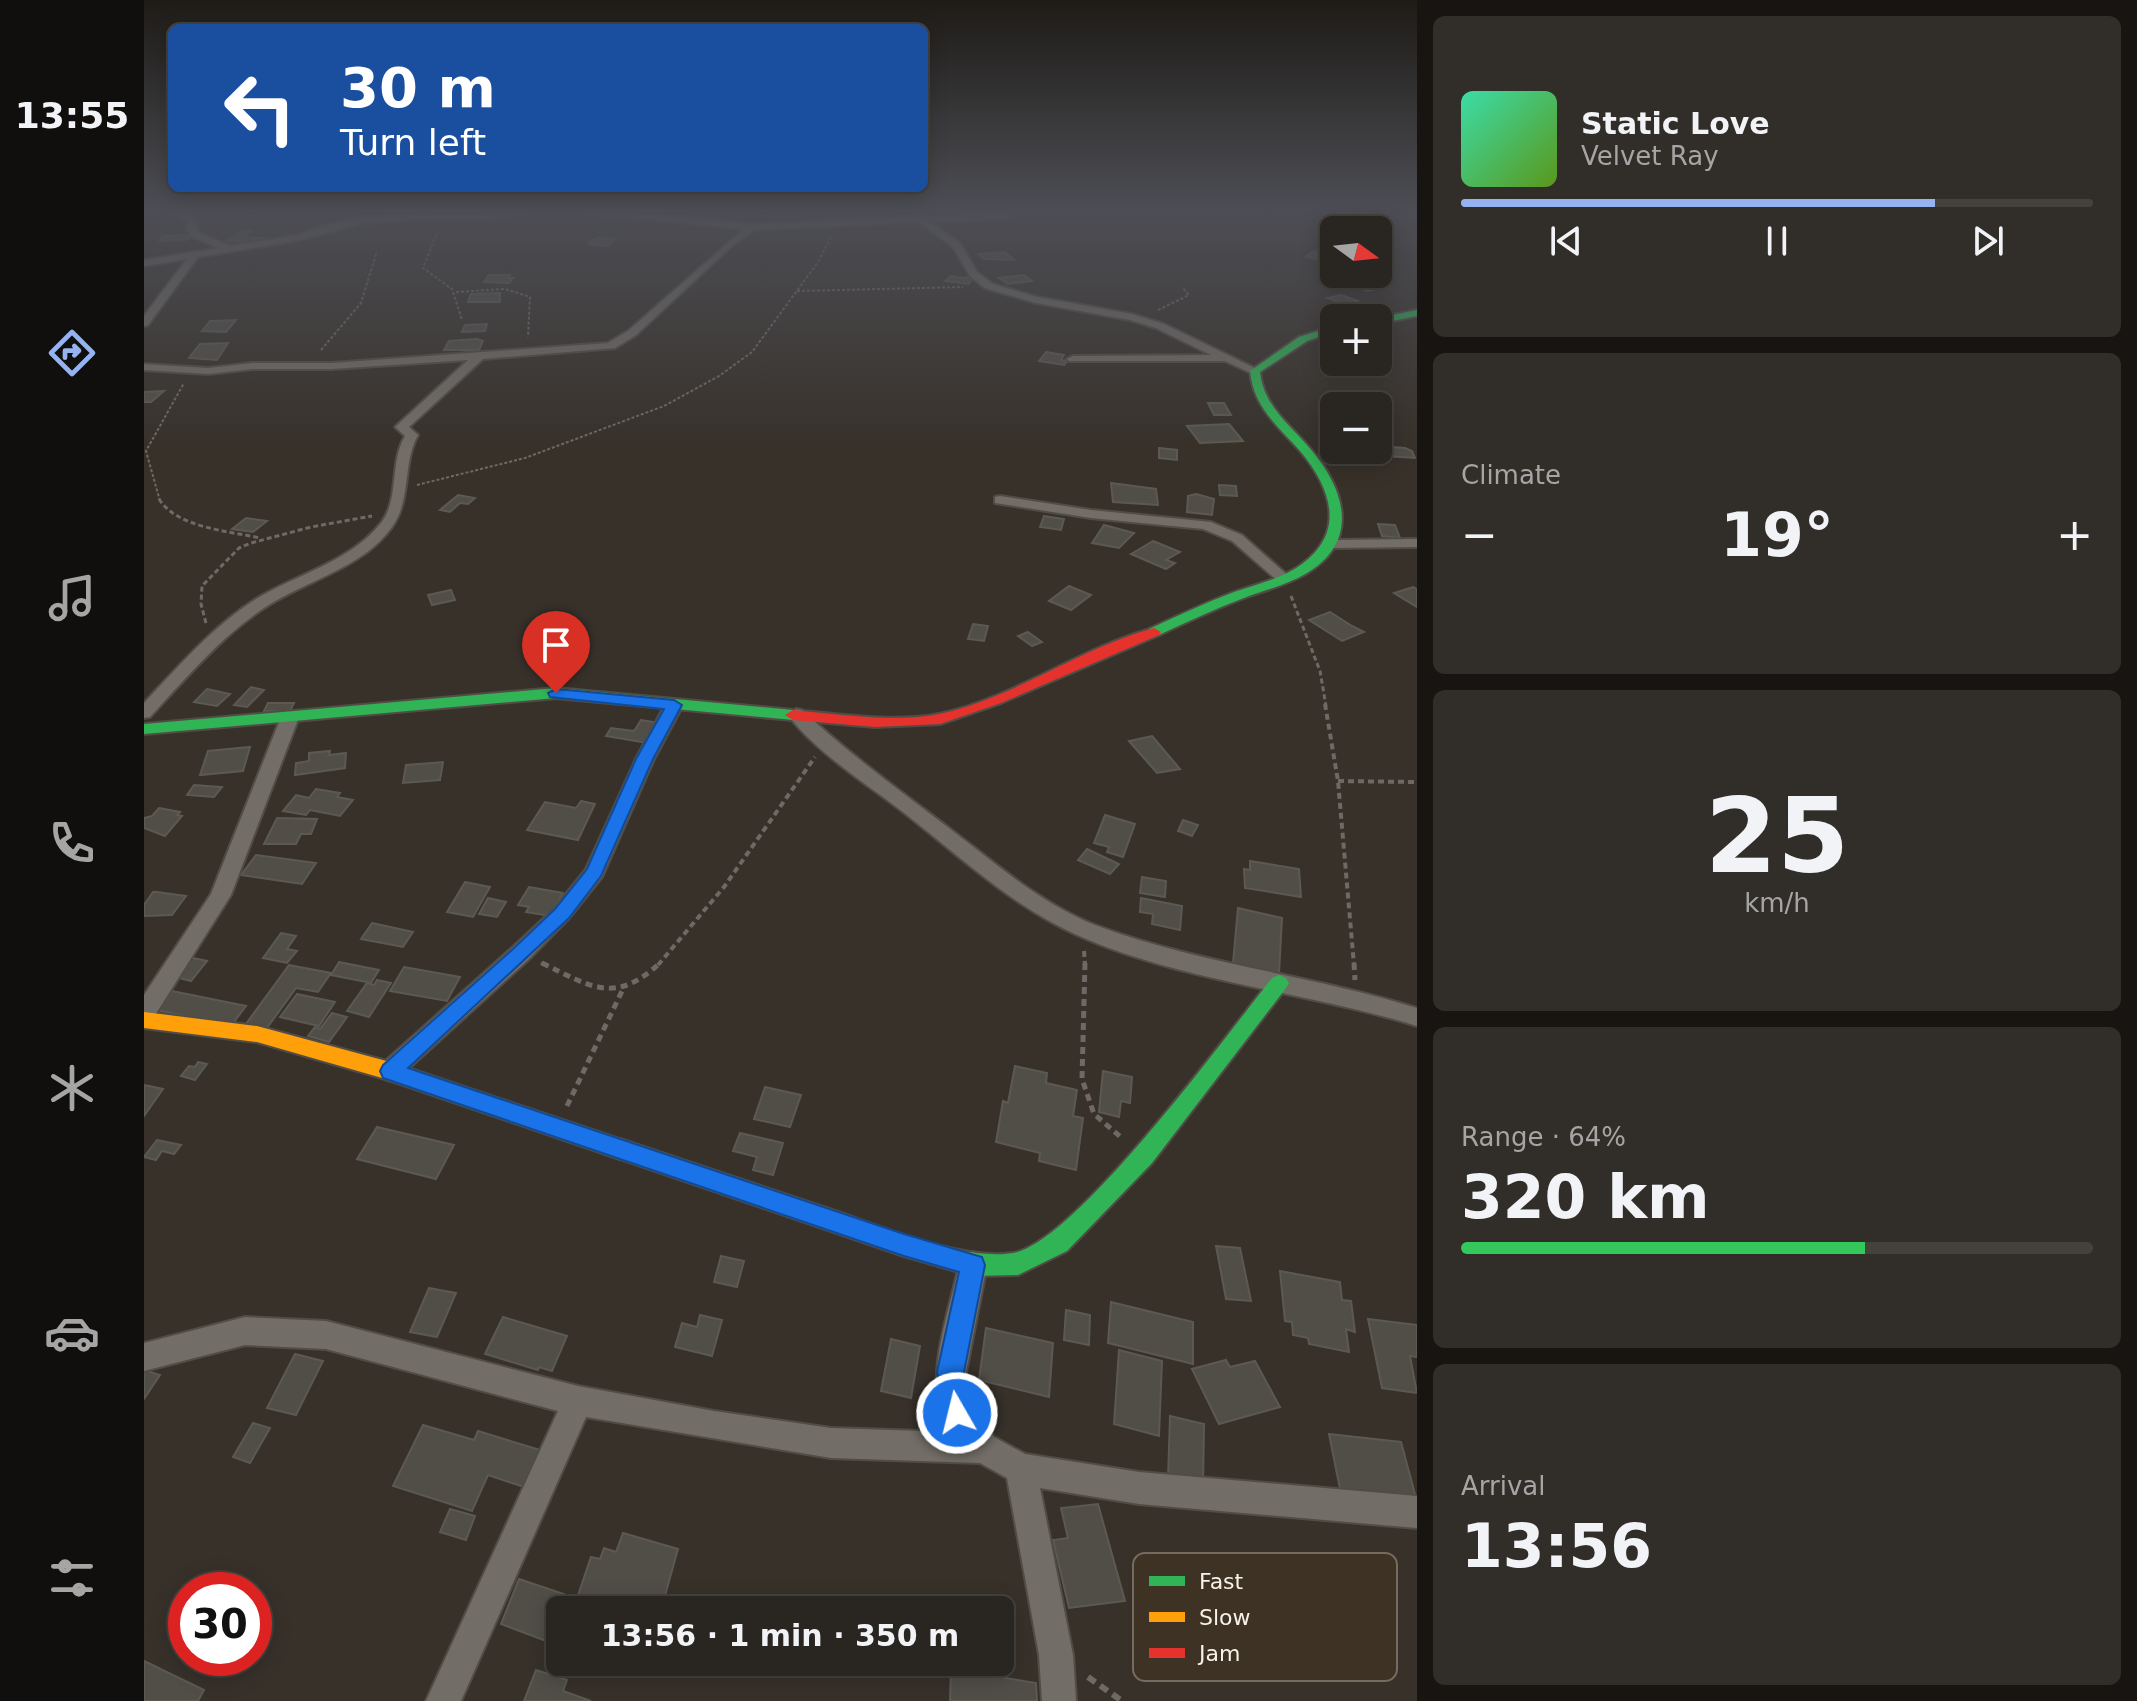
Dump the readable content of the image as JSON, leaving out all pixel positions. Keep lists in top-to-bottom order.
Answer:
{
  "legend": ["Fast", "Slow", "Jam"],
  "north": "right",
  "page": {
    "tabs": "13:55",
    "turn": ["30 m", "Turn left"],
    "song": ["Static Love", "Velvet Ray"],
    "map_buttons": ["+", "−"],
    "tile": [
      "Climate",
      ["25", "km/h"],
      ["Range · 64%", "320 km"],
      ["Arrival", "13:56"]
    ],
    "heat": ["−", "19°", "+"],
    "limit": "30",
    "trip": "13:56 · 1 min · 350 m"
  }
}
